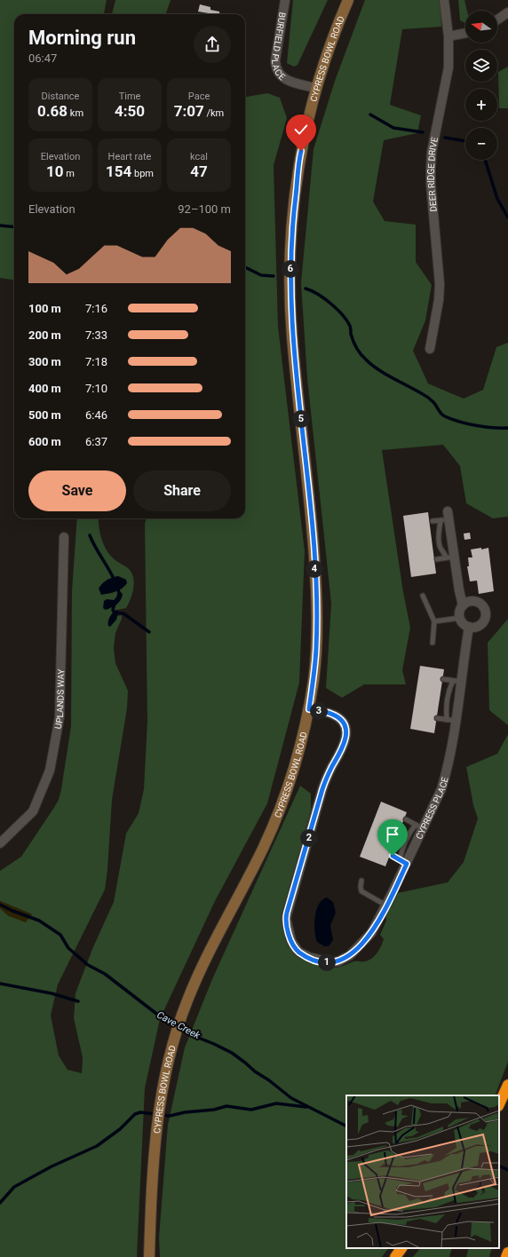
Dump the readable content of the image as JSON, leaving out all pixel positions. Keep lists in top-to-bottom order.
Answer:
{
  "streets": {
    "street": [
      "BURFIELD PLACE",
      "CYPRESS BOWL ROAD",
      "DEER RIDGE DRIVE",
      "UPLANDS WAY",
      "CYPRESS PLACE"
    ]
  },
  "crossings": [
    ["BURFIELD PLACE", "CYPRESS BOWL ROAD"],
    ["CYPRESS BOWL ROAD", "CYPRESS PLACE"]
  ],
  "water": ["Cave Creek"],
  "north": "left",
  "page": {
    "map_buttons": ["+", "−"],
    "heading": ["Morning run", "06:47"],
    "stats": [
      ["Distance", "0.68 km"],
      ["Time", "4:50"],
      ["Pace", "7:07 /km"],
      ["Elevation", "10 m"],
      ["Heart rate", "154 bpm"],
      ["kcal", "47"]
    ],
    "chart": ["Elevation", "92–100 m"],
    "pins": [
      "6",
      "5",
      "4",
      "3",
      "2",
      "1"
    ],
    "list": [
      {
        "name": "100 m",
        "note": "7:16"
      },
      {
        "name": "200 m",
        "note": "7:33"
      },
      {
        "name": "300 m",
        "note": "7:18"
      },
      {
        "name": "400 m",
        "note": "7:10"
      },
      {
        "name": "500 m",
        "note": "6:46"
      },
      {
        "name": "600 m",
        "note": "6:37"
      }
    ],
    "buttons": ["Save", "Share"]
  }
}
